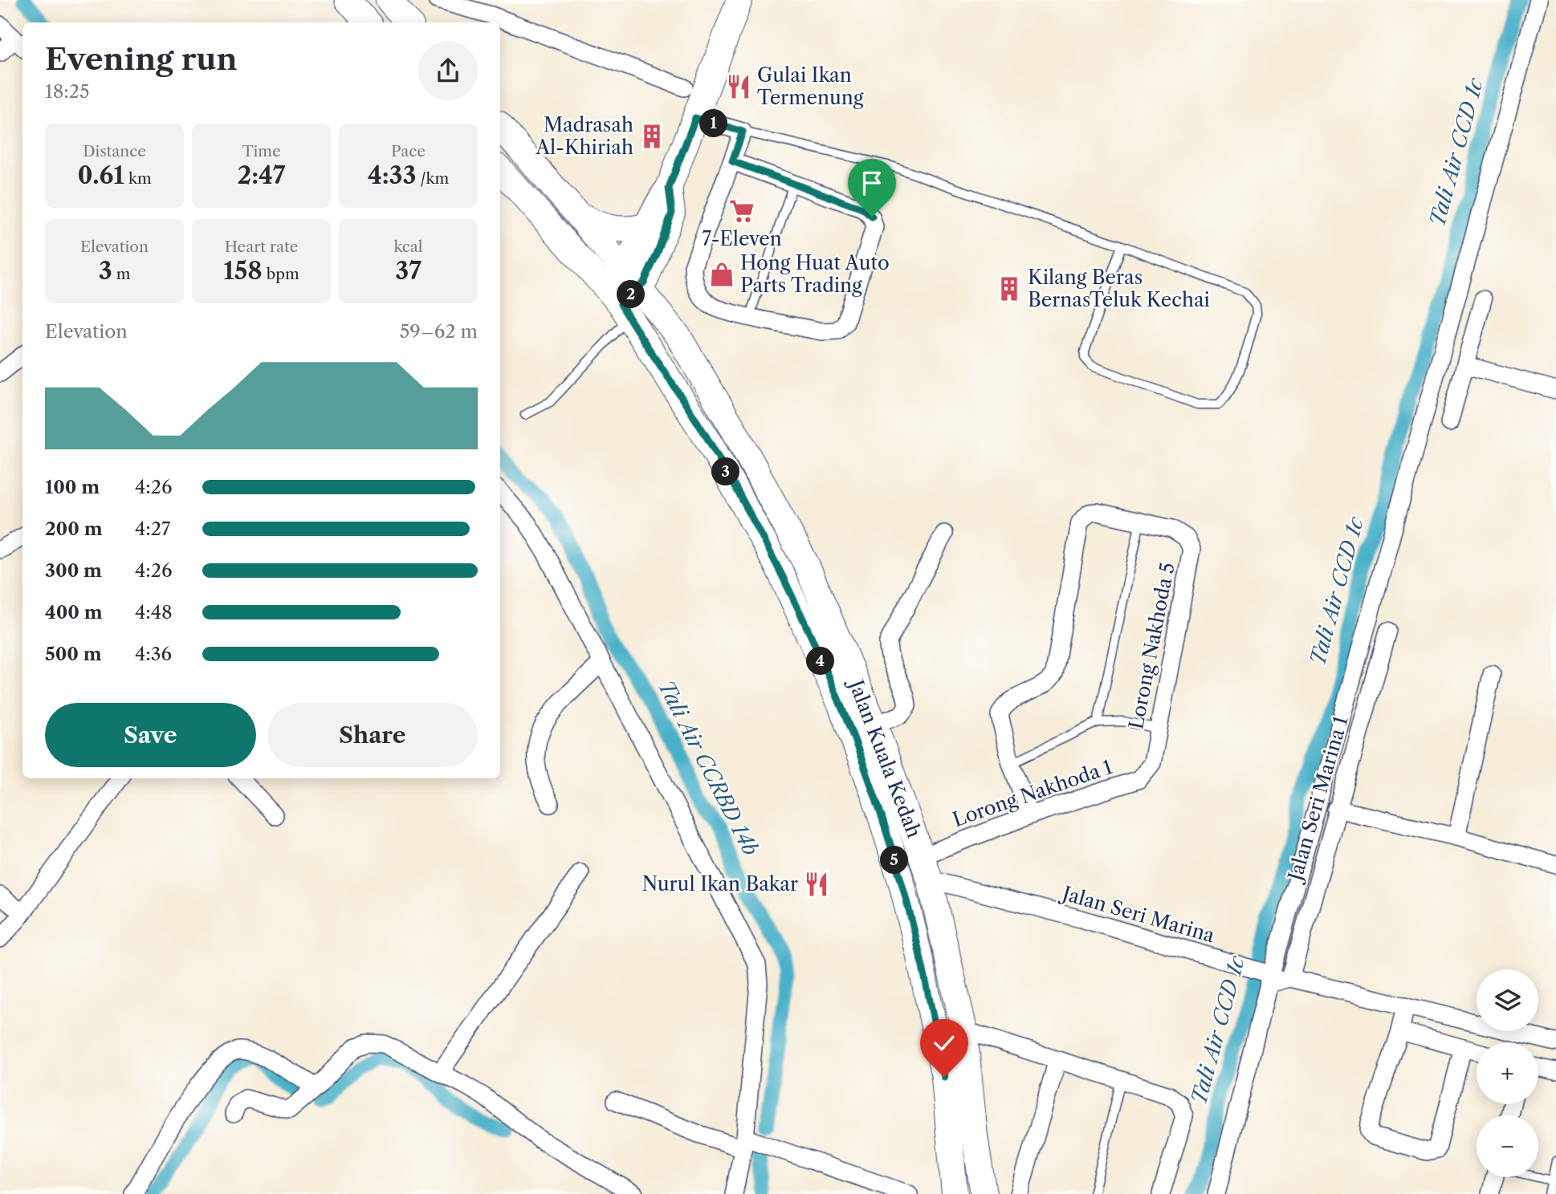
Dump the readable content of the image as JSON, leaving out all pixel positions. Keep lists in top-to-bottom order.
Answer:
{
  "streets": {
    "main road": ["Jalan Kuala Kedah"],
    "street": [
      "Lorong Nakhoda 5",
      "Lorong Nakhoda 1",
      "Jalan Seri Marina 1",
      "Jalan Seri Marina"
    ]
  },
  "crossings": [
    ["Lorong Nakhoda 5", "Lorong Nakhoda 1"],
    ["Jalan Kuala Kedah", "Lorong Nakhoda 1"],
    ["Jalan Kuala Kedah", "Jalan Seri Marina"],
    ["Lorong Nakhoda 1", "Jalan Seri Marina"],
    ["Jalan Seri Marina 1", "Jalan Seri Marina"]
  ],
  "water": ["Tali Air CCD 1c", "Tali Air CCRBD 14b"],
  "places": {
    "restaurant": ["Gulai Ikan Termenung", "Nurul Ikan Bakar"],
    "building": ["Madrasah Al-Khiriah", "Kilang Beras BernasTeluk Kechai"],
    "supermarket": ["7-Eleven"],
    "shop": ["Hong Huat Auto Parts Trading"]
  },
  "page": {
    "heading": ["Evening run", "18:25"],
    "pins": [
      "1",
      "2",
      "3",
      "4",
      "5"
    ],
    "stats": [
      ["Distance", "0.61 km"],
      ["Time", "2:47"],
      ["Pace", "4:33 /km"],
      ["Elevation", "3 m"],
      ["Heart rate", "158 bpm"],
      ["kcal", "37"]
    ],
    "chart": ["Elevation", "59–62 m"],
    "list": [
      {
        "name": "100 m",
        "note": "4:26"
      },
      {
        "name": "200 m",
        "note": "4:27"
      },
      {
        "name": "300 m",
        "note": "4:26"
      },
      {
        "name": "400 m",
        "note": "4:48"
      },
      {
        "name": "500 m",
        "note": "4:36"
      }
    ],
    "buttons": ["Save", "Share"],
    "map_buttons": ["+", "−"]
  }
}
